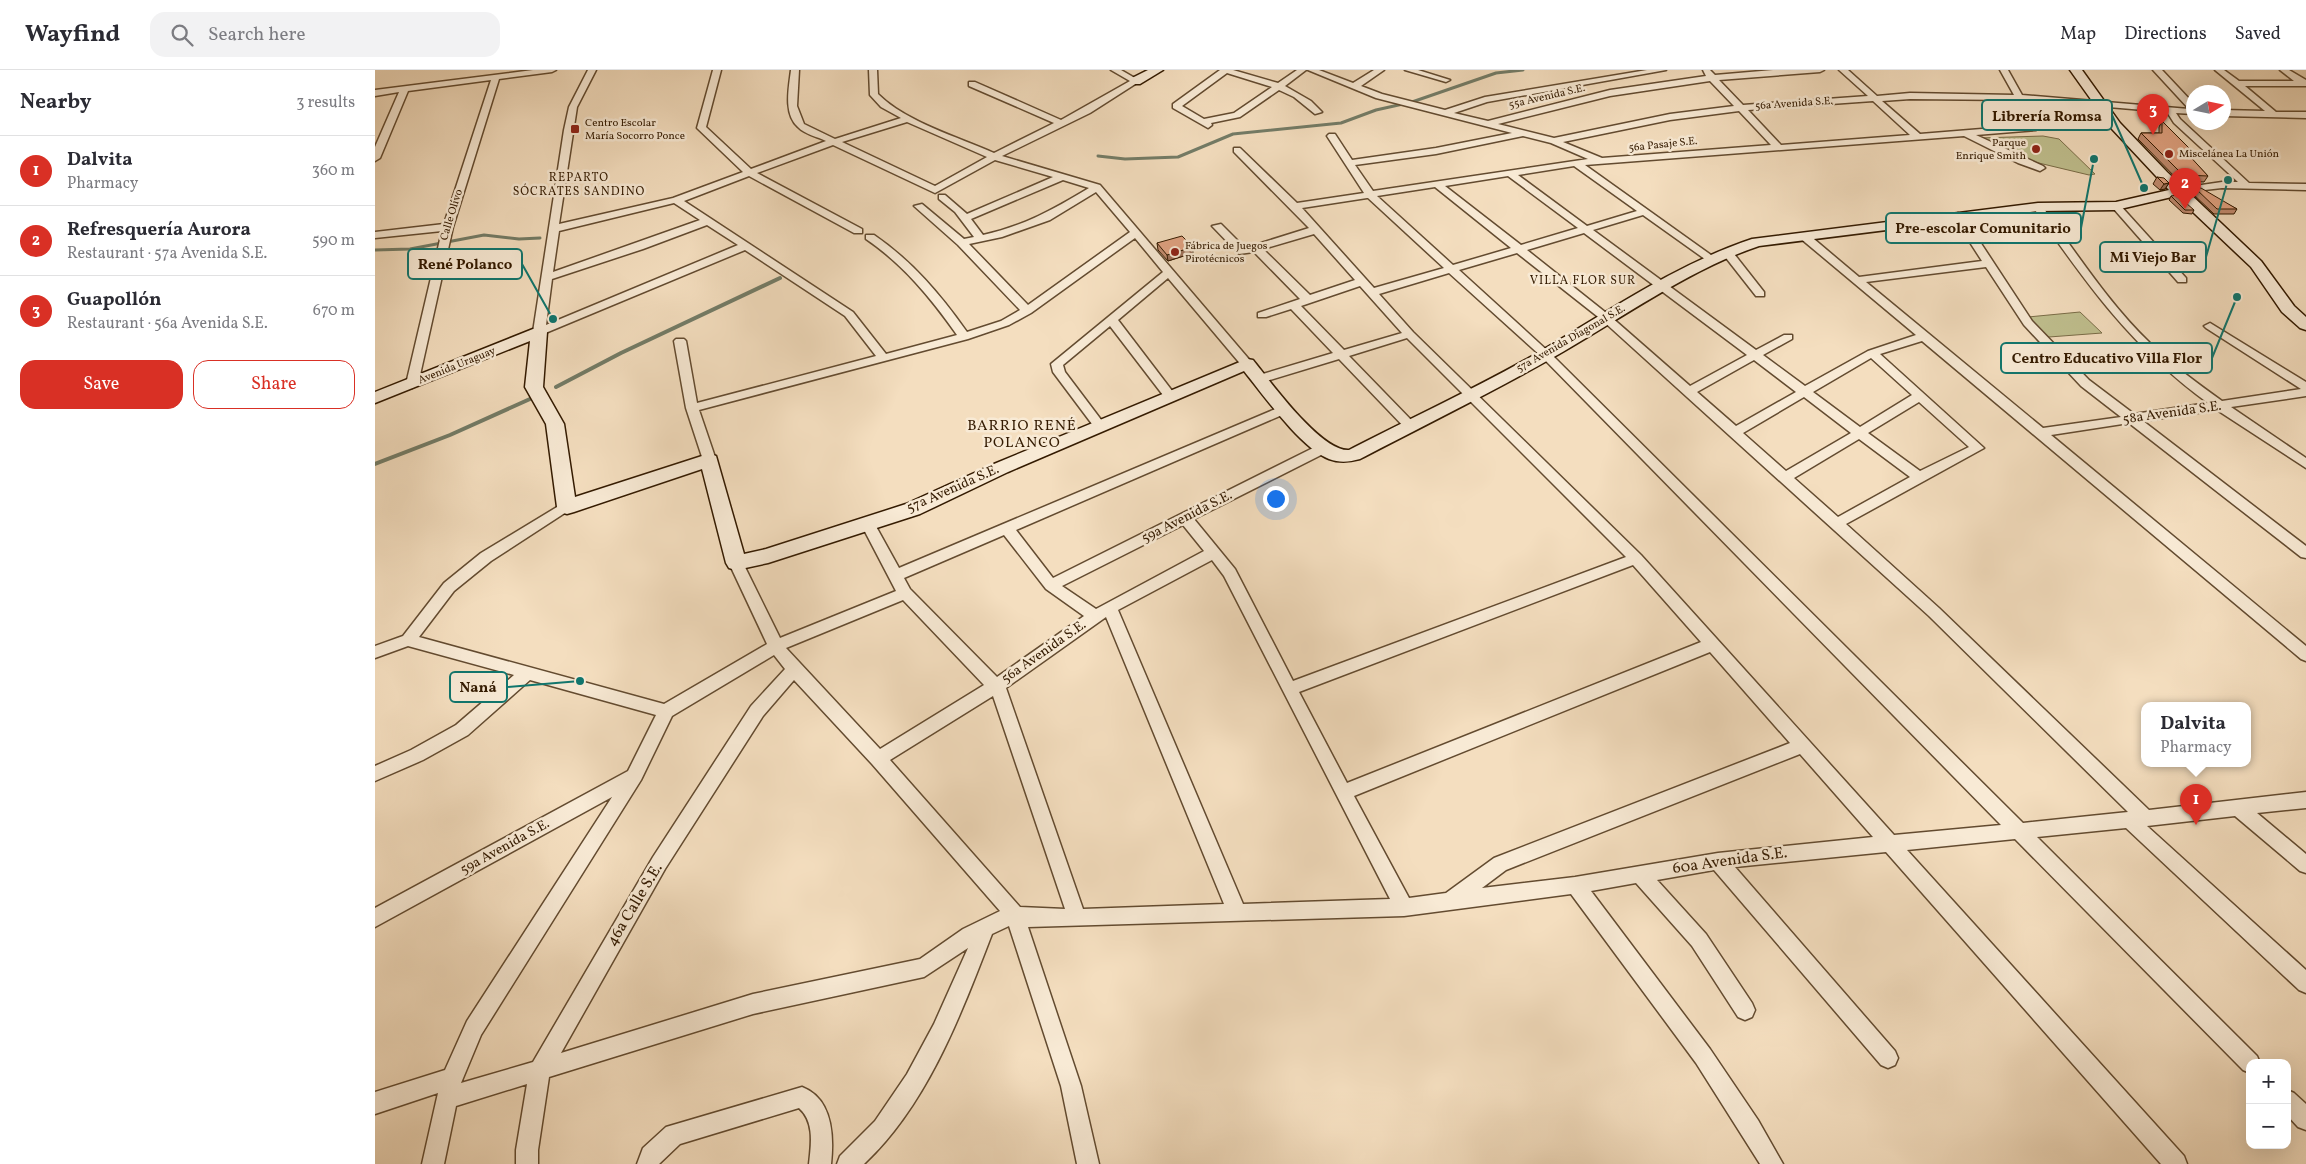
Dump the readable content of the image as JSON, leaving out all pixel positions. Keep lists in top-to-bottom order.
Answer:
{
  "streets": {
    "street": [
      "55a Avenida S.E.",
      "56a Avenida S.E.",
      "56a Pasaje S.E.",
      "Calle Olivo",
      "57a Avenida Diagonal S.E.",
      "Avenida Uraguay",
      "58a Avenida S.E.",
      "57a Avenida S.E.",
      "59a Avenida S.E.",
      "60a Avenida S.E.",
      "46a Calle S.E."
    ]
  },
  "crossings": [
    ["56a Avenida S.E.", "56a Pasaje S.E."],
    ["Calle Olivo", "Avenida Uraguay"],
    ["57a Avenida Diagonal S.E.", "59a Avenida S.E."]
  ],
  "districts": ["REPARTO SÓCRATES SANDINO", "VILLA FLOR SUR", "BARRIO RENÉ POLANCO"],
  "places": {
    "transit": ["Centro Escolar María Socorro Ponce"],
    "other": [
      "Parque Enrique Smith",
      "Miscelánea La Unión",
      "Pre-escolar Comunitario",
      "Mi Viejo Bar",
      "Librería Romsa",
      "Fábrica de Juegos Pirotécnicos",
      "Centro Educativo Villa Flor",
      "René Polanco",
      "Naná"
    ]
  },
  "north": "right",
  "page": {
    "header": "Wayfind",
    "search": "Search here",
    "nav": ["Map", "Directions", "Saved"],
    "heading": ["Nearby", "3 results"],
    "pins": ["3", "2", "1"],
    "list": [
      {
        "mark": "1",
        "name": "Dalvita",
        "note": "Pharmacy",
        "value": "360 m"
      },
      {
        "mark": "2",
        "name": "Refresquería Aurora",
        "note": "Restaurant · 57a Avenida S.E.",
        "value": "590 m"
      },
      {
        "mark": "3",
        "name": "Guapollón",
        "note": "Restaurant · 56a Avenida S.E.",
        "value": "670 m"
      }
    ],
    "buttons": ["Save", "Share"],
    "popup": ["Dalvita", "Pharmacy"],
    "map_buttons": ["+", "−"]
  }
}
